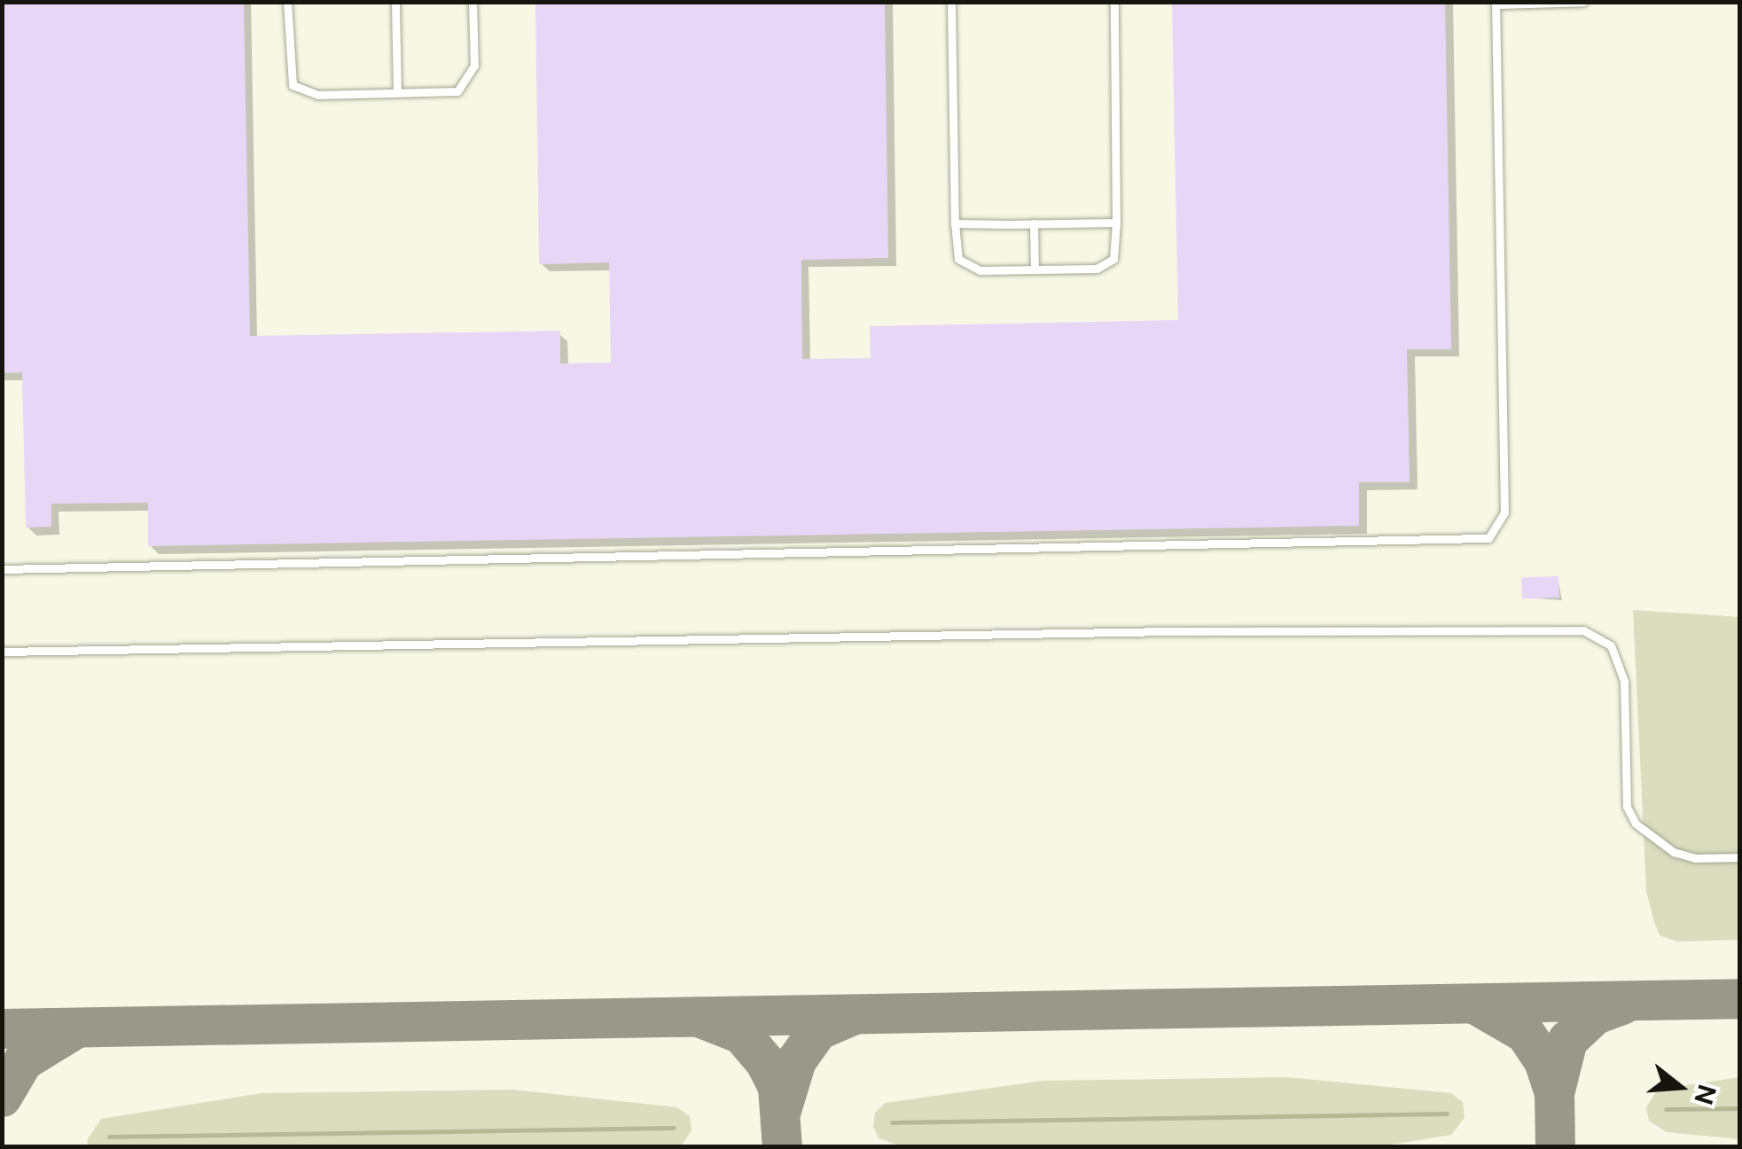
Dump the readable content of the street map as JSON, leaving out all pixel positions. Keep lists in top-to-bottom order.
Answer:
{
  "north": "right"
}
